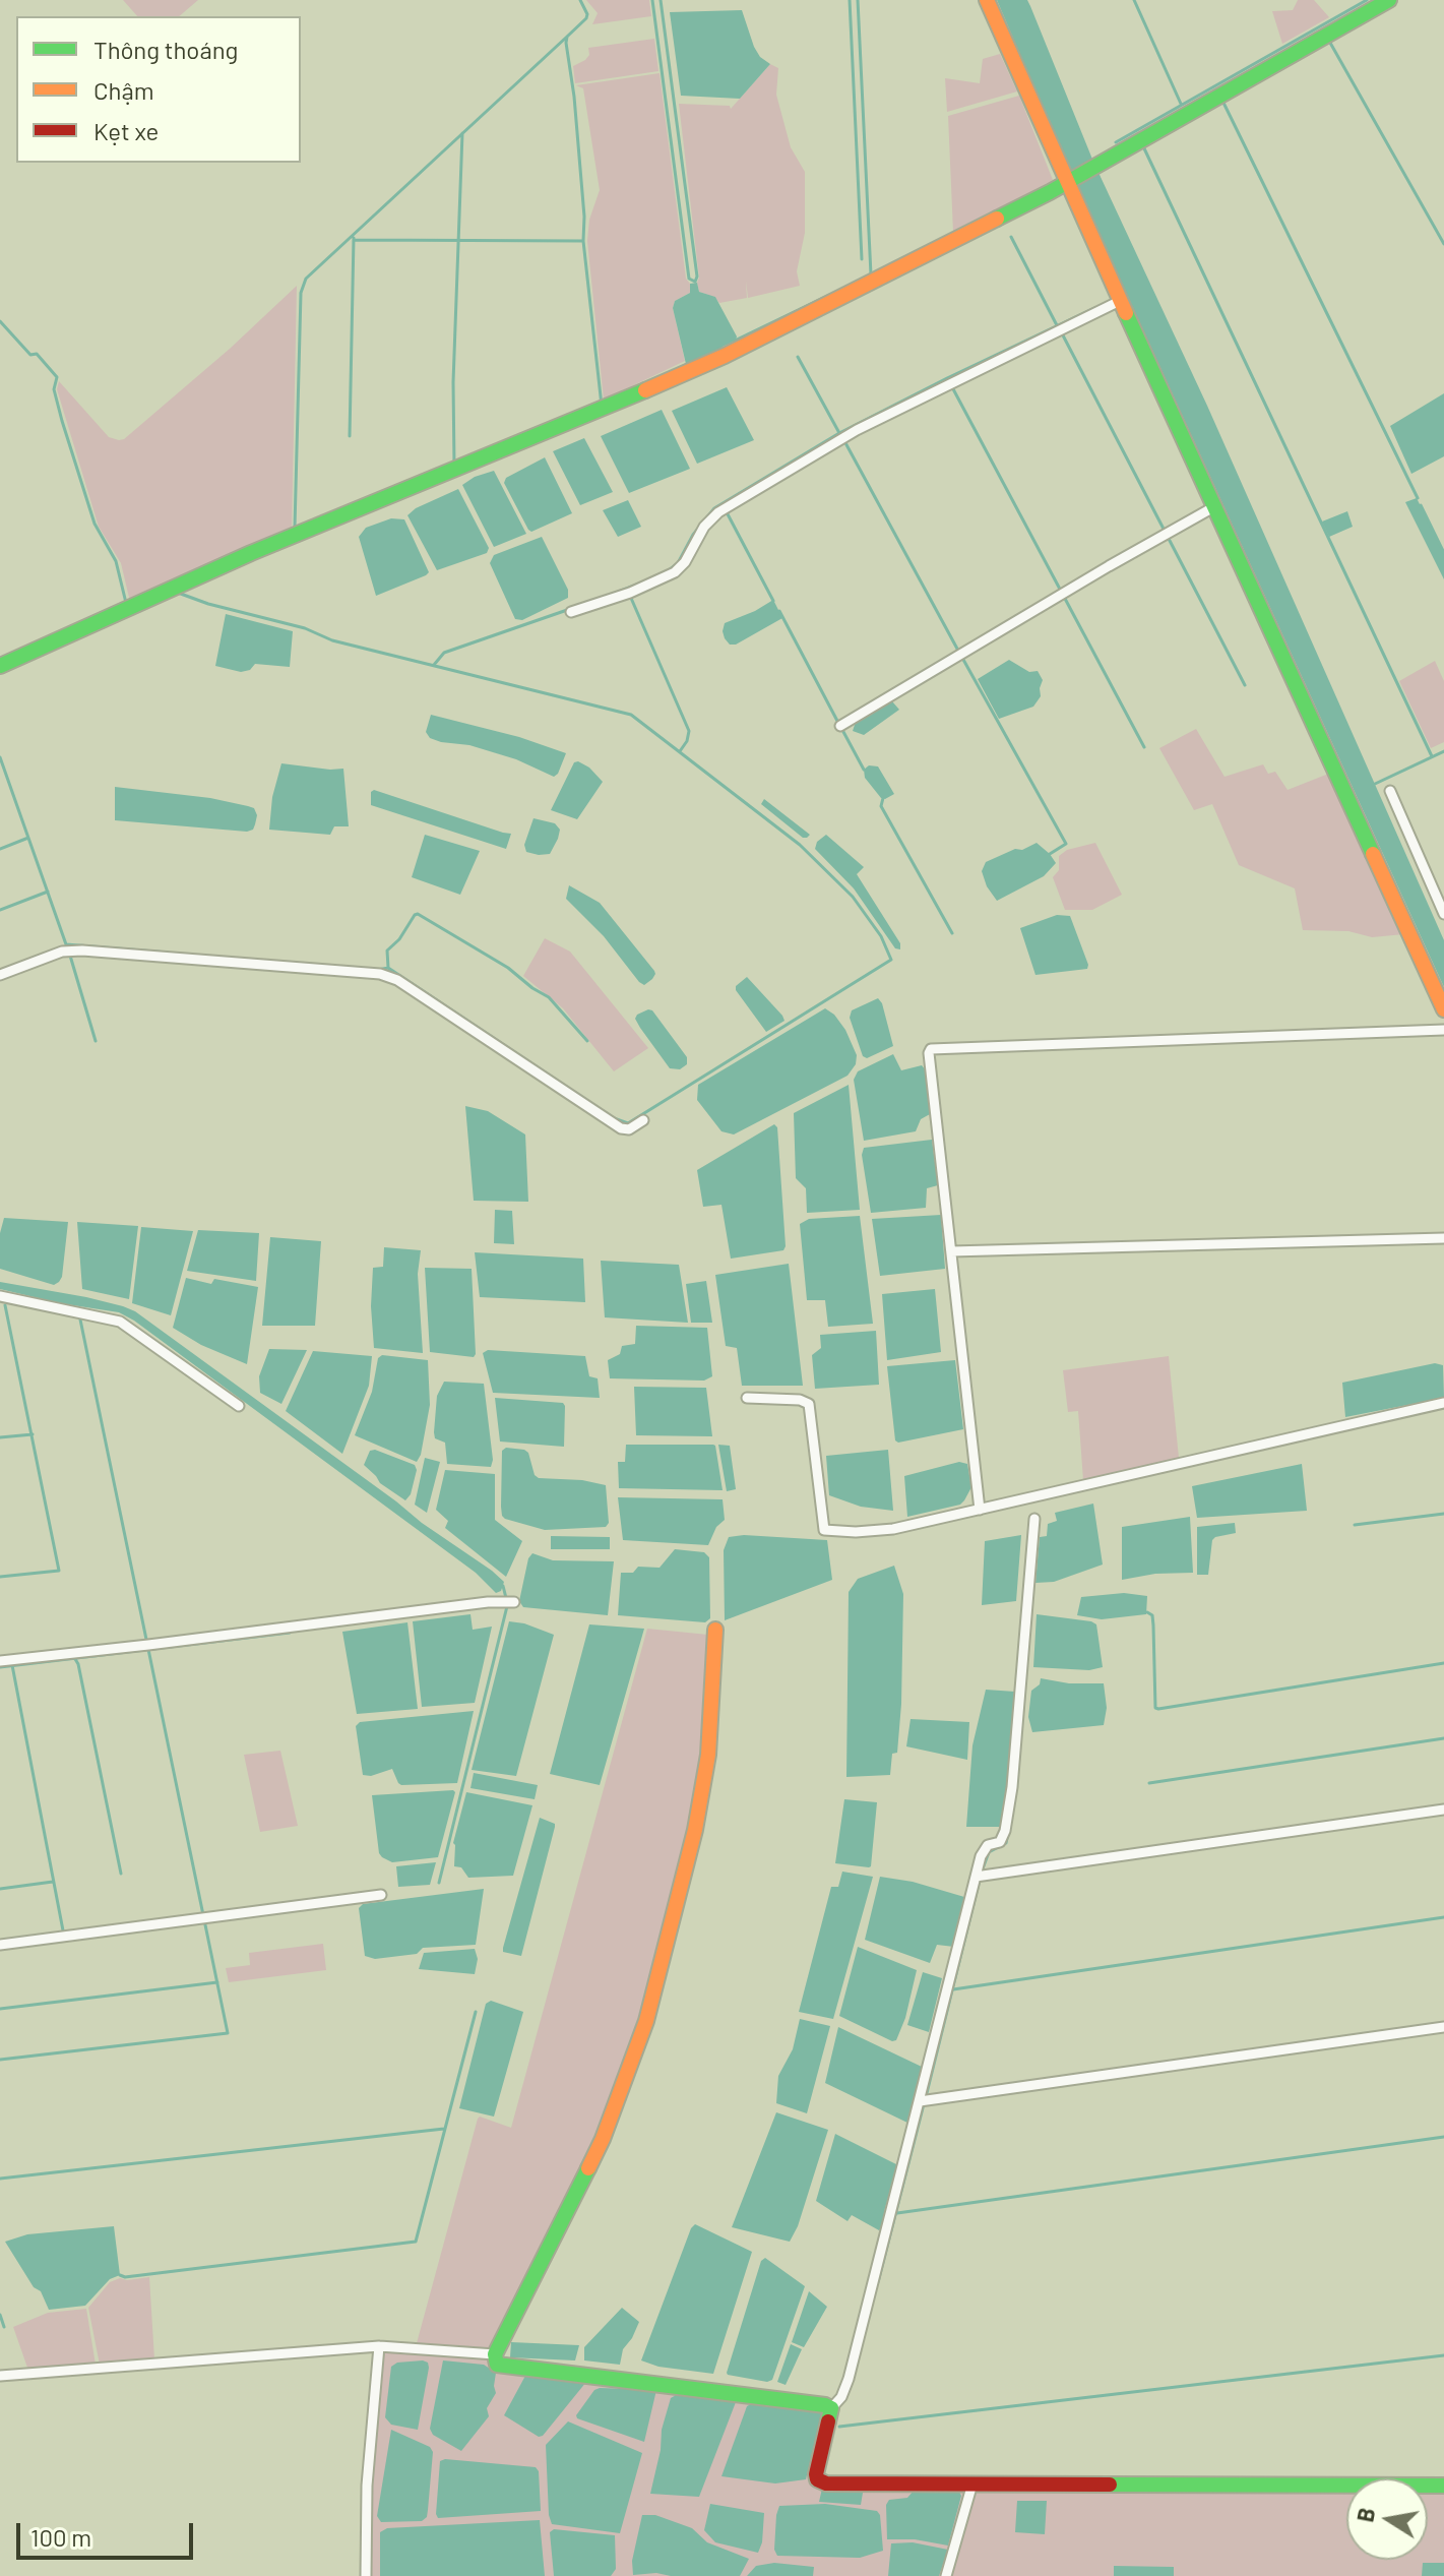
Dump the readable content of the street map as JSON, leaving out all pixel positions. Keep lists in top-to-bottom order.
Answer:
{
  "legend": ["Thông thoáng", "Chậm", "Kẹt xe"],
  "scale_bar": "100 m",
  "north": "left"
}
